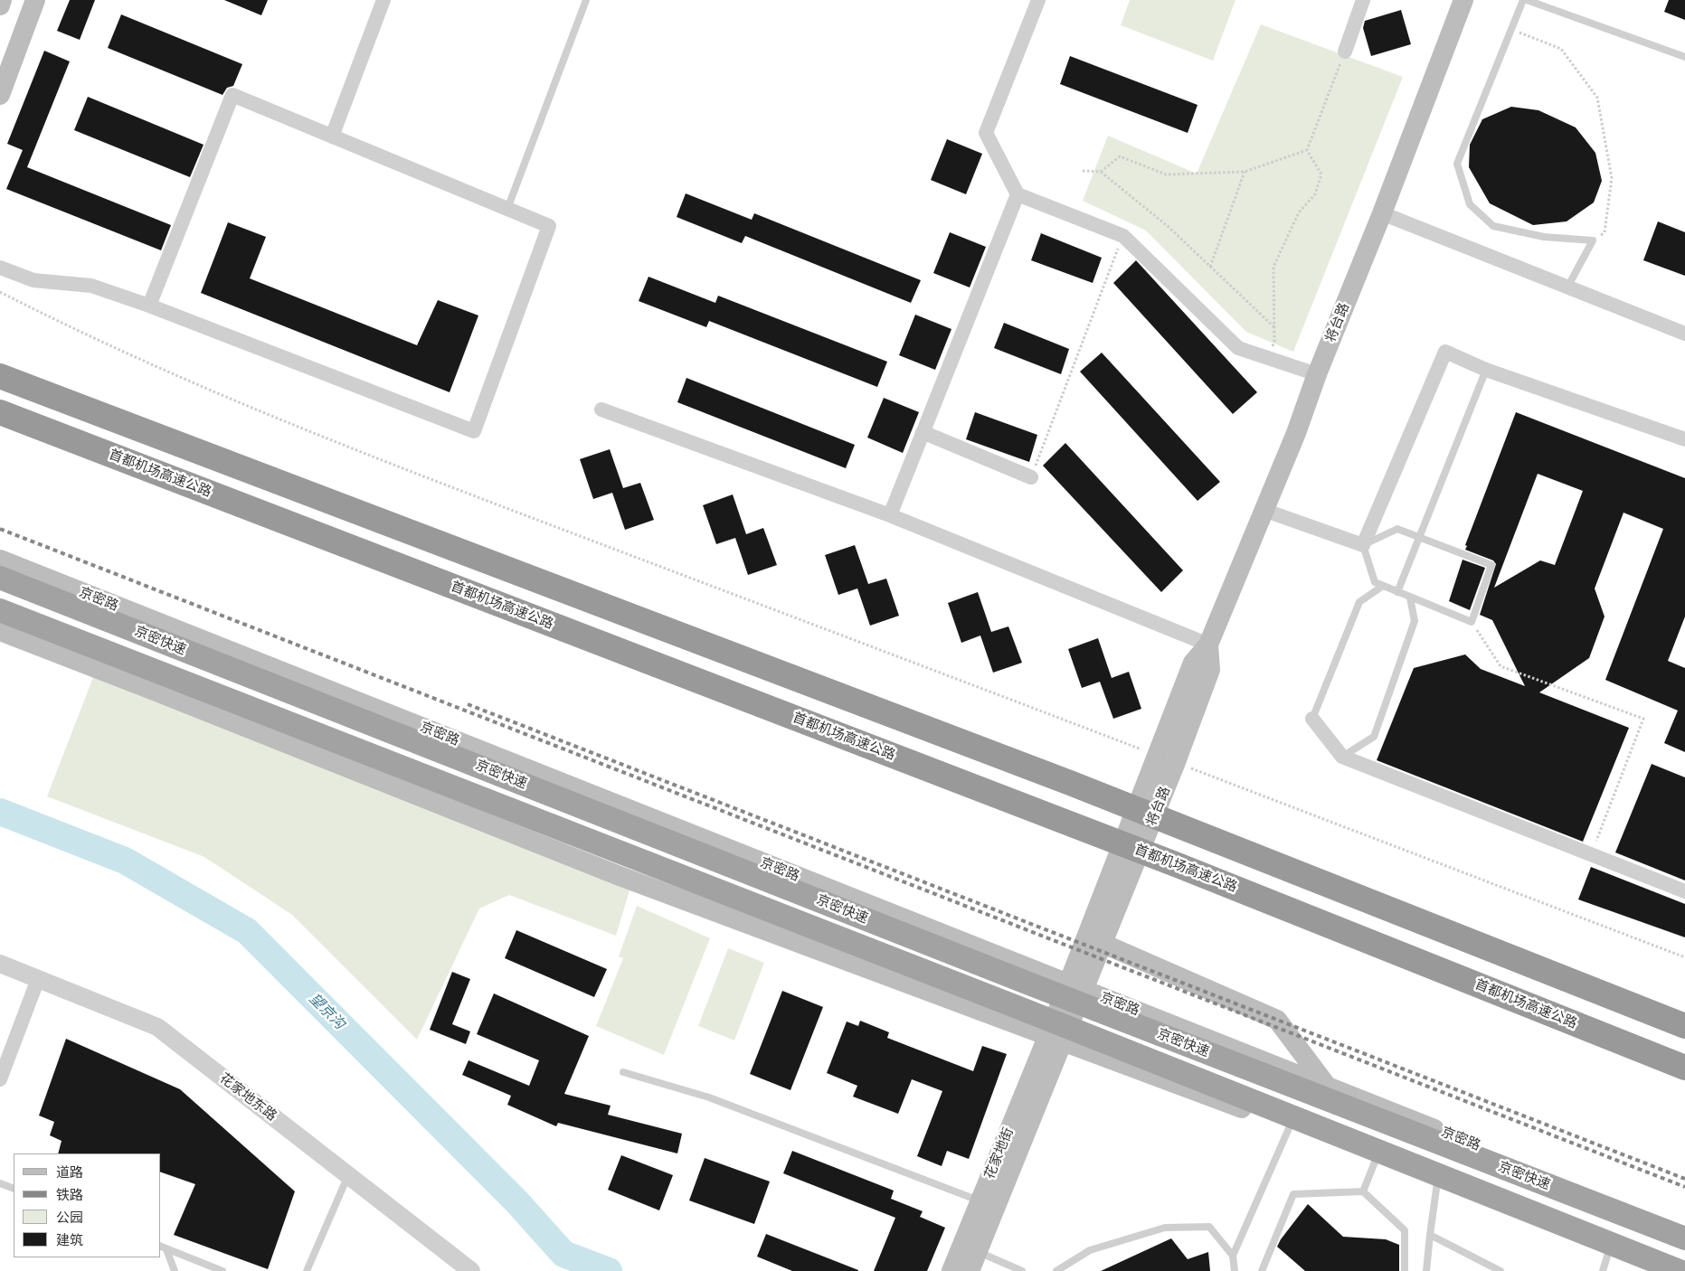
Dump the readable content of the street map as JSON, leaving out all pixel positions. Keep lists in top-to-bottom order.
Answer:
{
  "streets": {
    "highway": ["首都机场高速公路", "京密快速"],
    "main road": ["将台路", "京密路", "花家地街"],
    "street": ["花家地东路"]
  },
  "crossings": [
    ["将台路", "京密路"]
  ],
  "water": ["望京沟"],
  "legend": [
    "道路",
    "铁路",
    "公园",
    "建筑"
  ]
}
